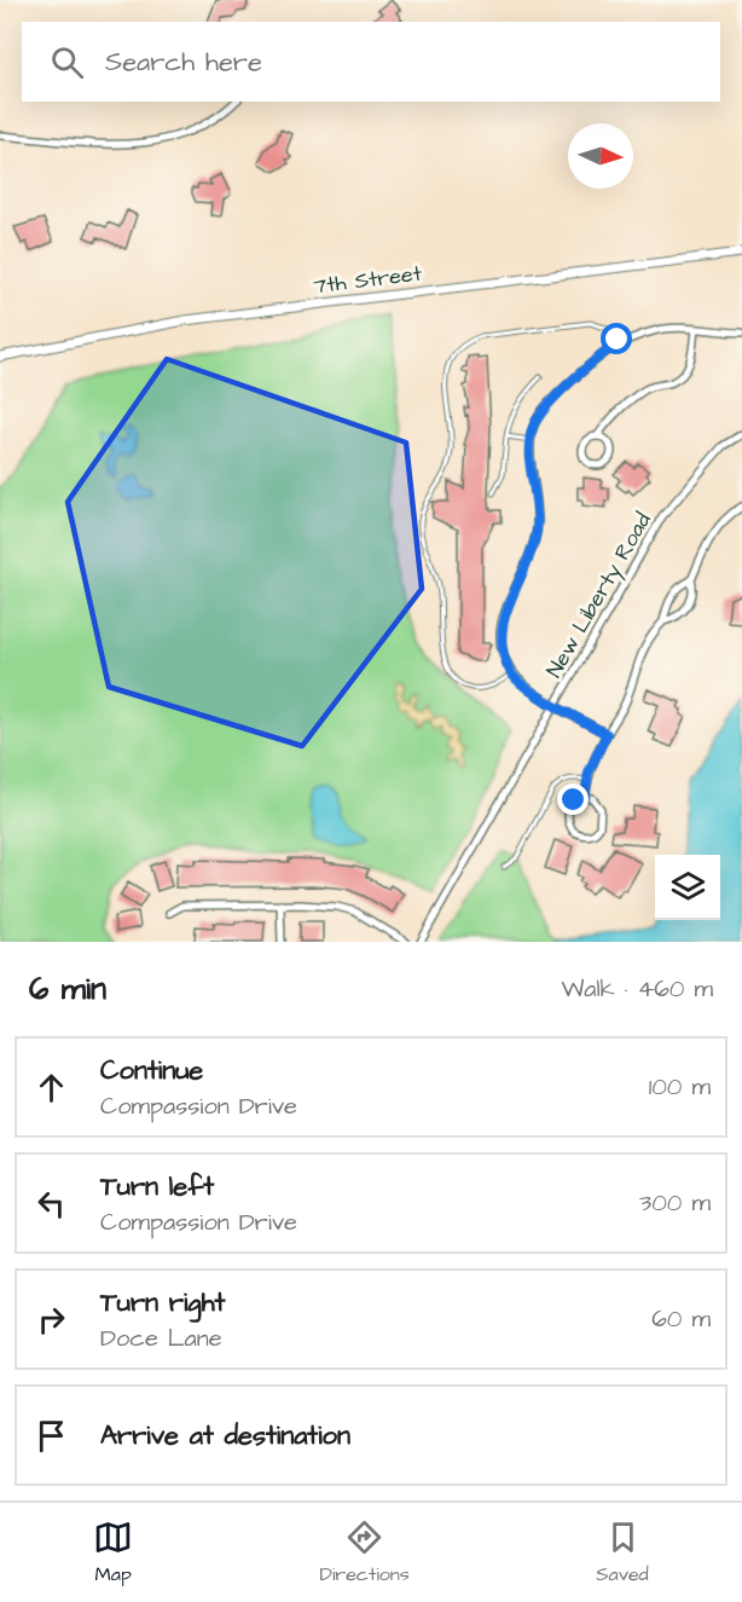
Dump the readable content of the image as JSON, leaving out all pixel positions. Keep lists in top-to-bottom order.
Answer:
{
  "streets": {
    "street": ["7th Street", "New Liberty Road"]
  },
  "north": "right",
  "page": {
    "search": "Search here",
    "heading": ["6 min", "Walk · 460 m"],
    "list": [
      ["Continue", "Compassion Drive", "100 m"],
      ["Turn left", "Compassion Drive", "300 m"],
      ["Turn right", "Doce Lane", "60 m"],
      "Arrive at destination"
    ],
    "nav": ["Map", "Directions", "Saved"]
  }
}
